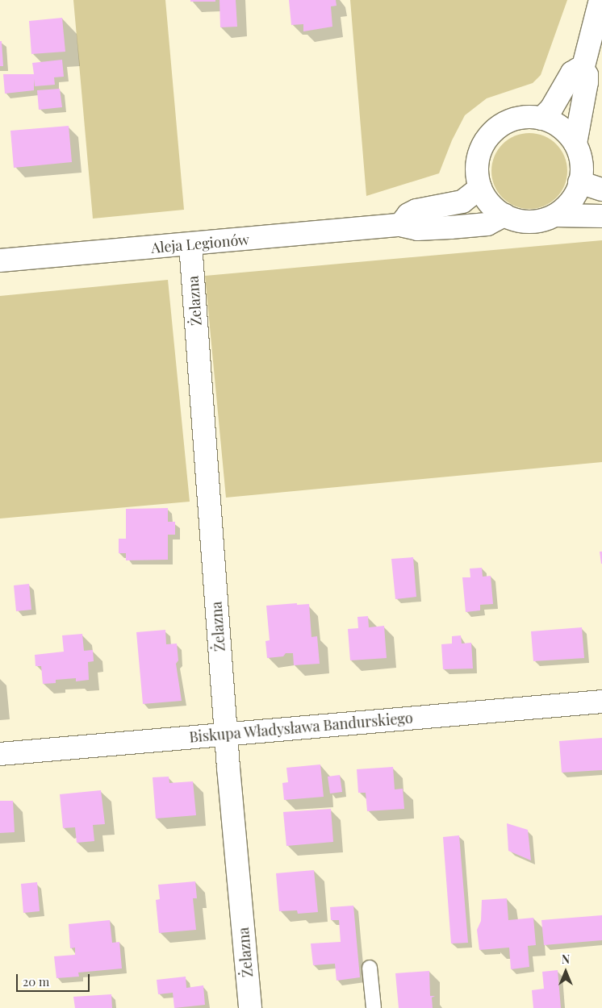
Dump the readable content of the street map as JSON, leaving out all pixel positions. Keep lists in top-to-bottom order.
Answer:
{
  "streets": {
    "street": ["Aleja Legionów", "Żelazna", "Biskupa Władysława Bandurskiego"]
  },
  "crossings": [
    ["Aleja Legionów", "Żelazna"],
    ["Żelazna", "Biskupa Władysława Bandurskiego"]
  ],
  "scale_bar": "20 m",
  "north": "top"
}
